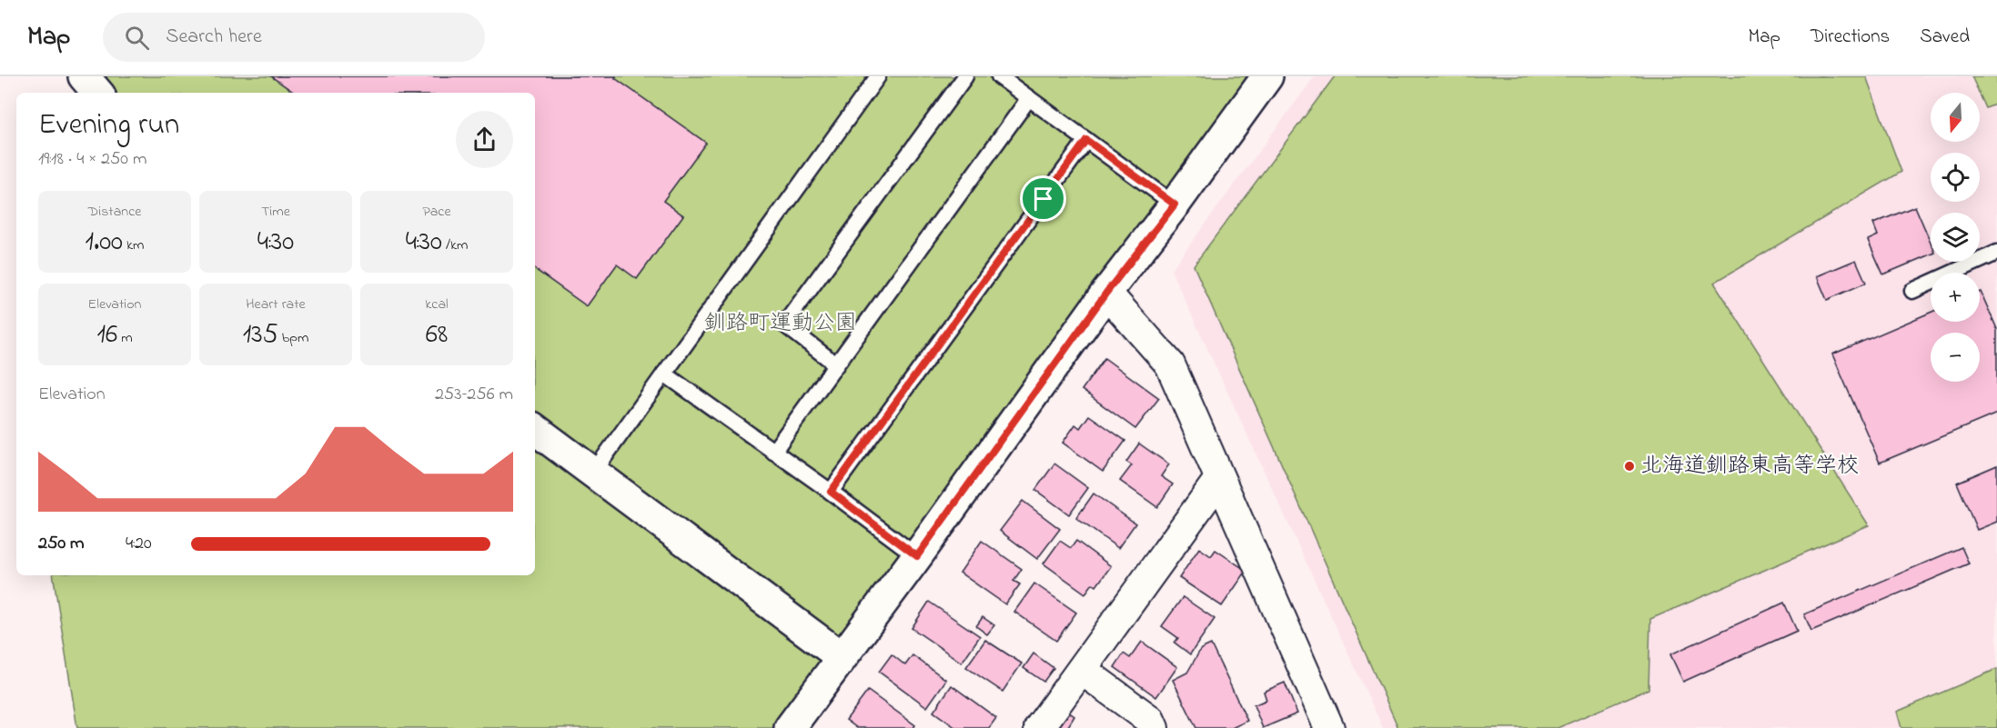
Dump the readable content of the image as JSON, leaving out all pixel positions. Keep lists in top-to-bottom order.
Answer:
{
  "parks": ["釧路町運動公園"],
  "places": ["北海道釧路東高等学校"],
  "north": "bottom",
  "page": {
    "header": "Map",
    "search": "Search here",
    "nav": ["Map", "Directions", "Saved"],
    "map_buttons": ["+", "−"],
    "heading": ["Evening run", "19:18 · 4 × 250 m"],
    "stats": [
      ["Distance", "1.00 km"],
      ["Time", "4:30"],
      ["Pace", "4:30 /km"],
      ["Elevation", "16 m"],
      ["Heart rate", "135 bpm"],
      ["kcal", "68"]
    ],
    "chart": ["Elevation", "253–256 m"],
    "list": [
      {
        "name": "250 m",
        "note": "4:20"
      }
    ]
  }
}
